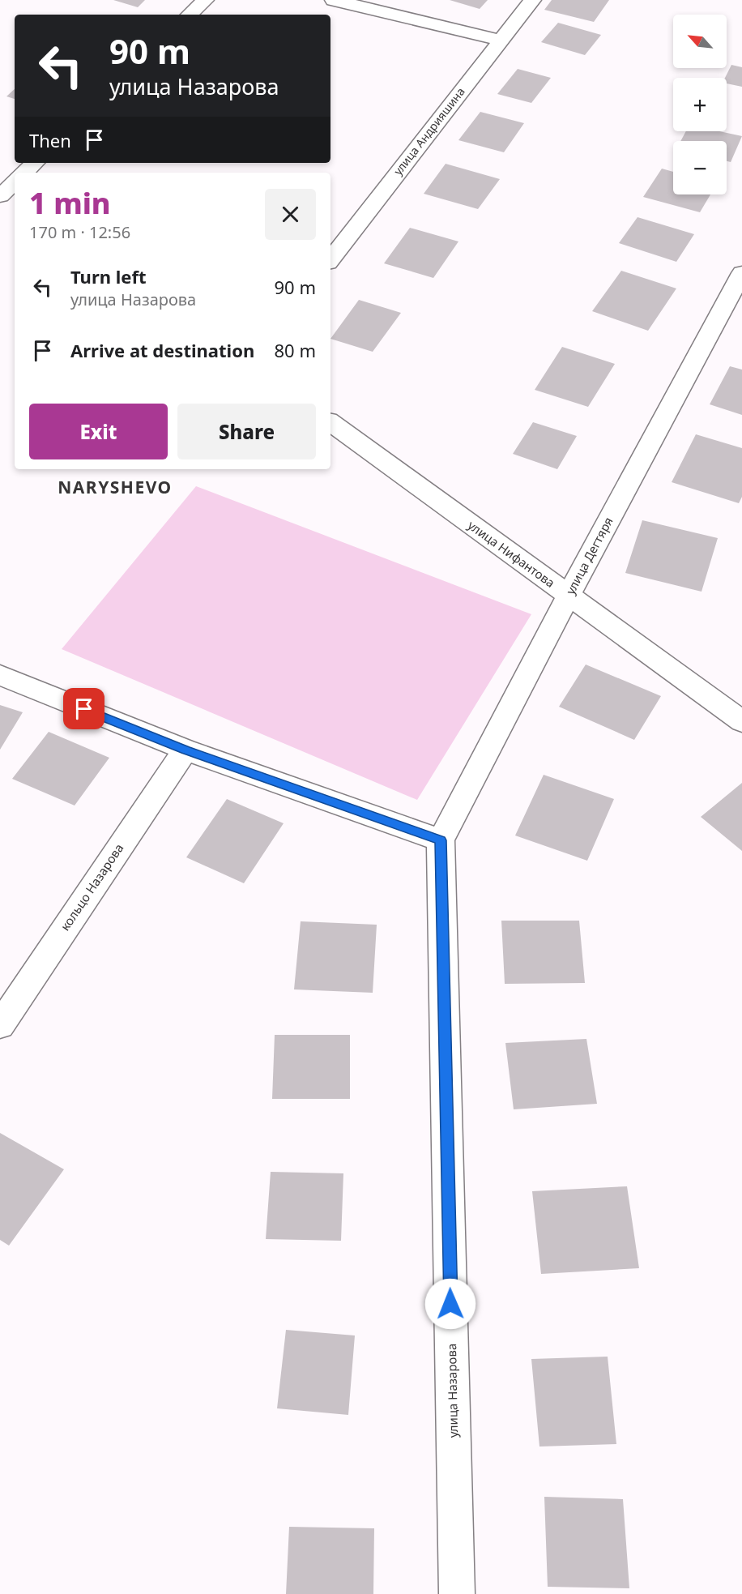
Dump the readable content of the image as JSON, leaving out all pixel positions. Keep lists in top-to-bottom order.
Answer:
{
  "streets": {
    "street": [
      "улица Андрияшина",
      "улица Нифантова",
      "улица Дегтяря",
      "кольцо Назарова",
      "улица Назарова"
    ]
  },
  "crossings": [
    ["улица Нифантова", "улица Дегтяря"],
    ["улица Дегтяря", "улица Назарова"]
  ],
  "districts": ["NARYSHEVO"],
  "north": "top left",
  "page": {
    "map_buttons": ["+", "−"],
    "turn": ["90 m", "улица Назарова"],
    "then": "Then",
    "heading": ["1 min", "170 m · 12:56"],
    "list": [
      {
        "name": "Turn left",
        "note": "улица Назарова",
        "value": "90 m"
      },
      {
        "name": "Arrive at destination",
        "value": "80 m"
      }
    ],
    "buttons": ["Exit", "Share"]
  }
}
